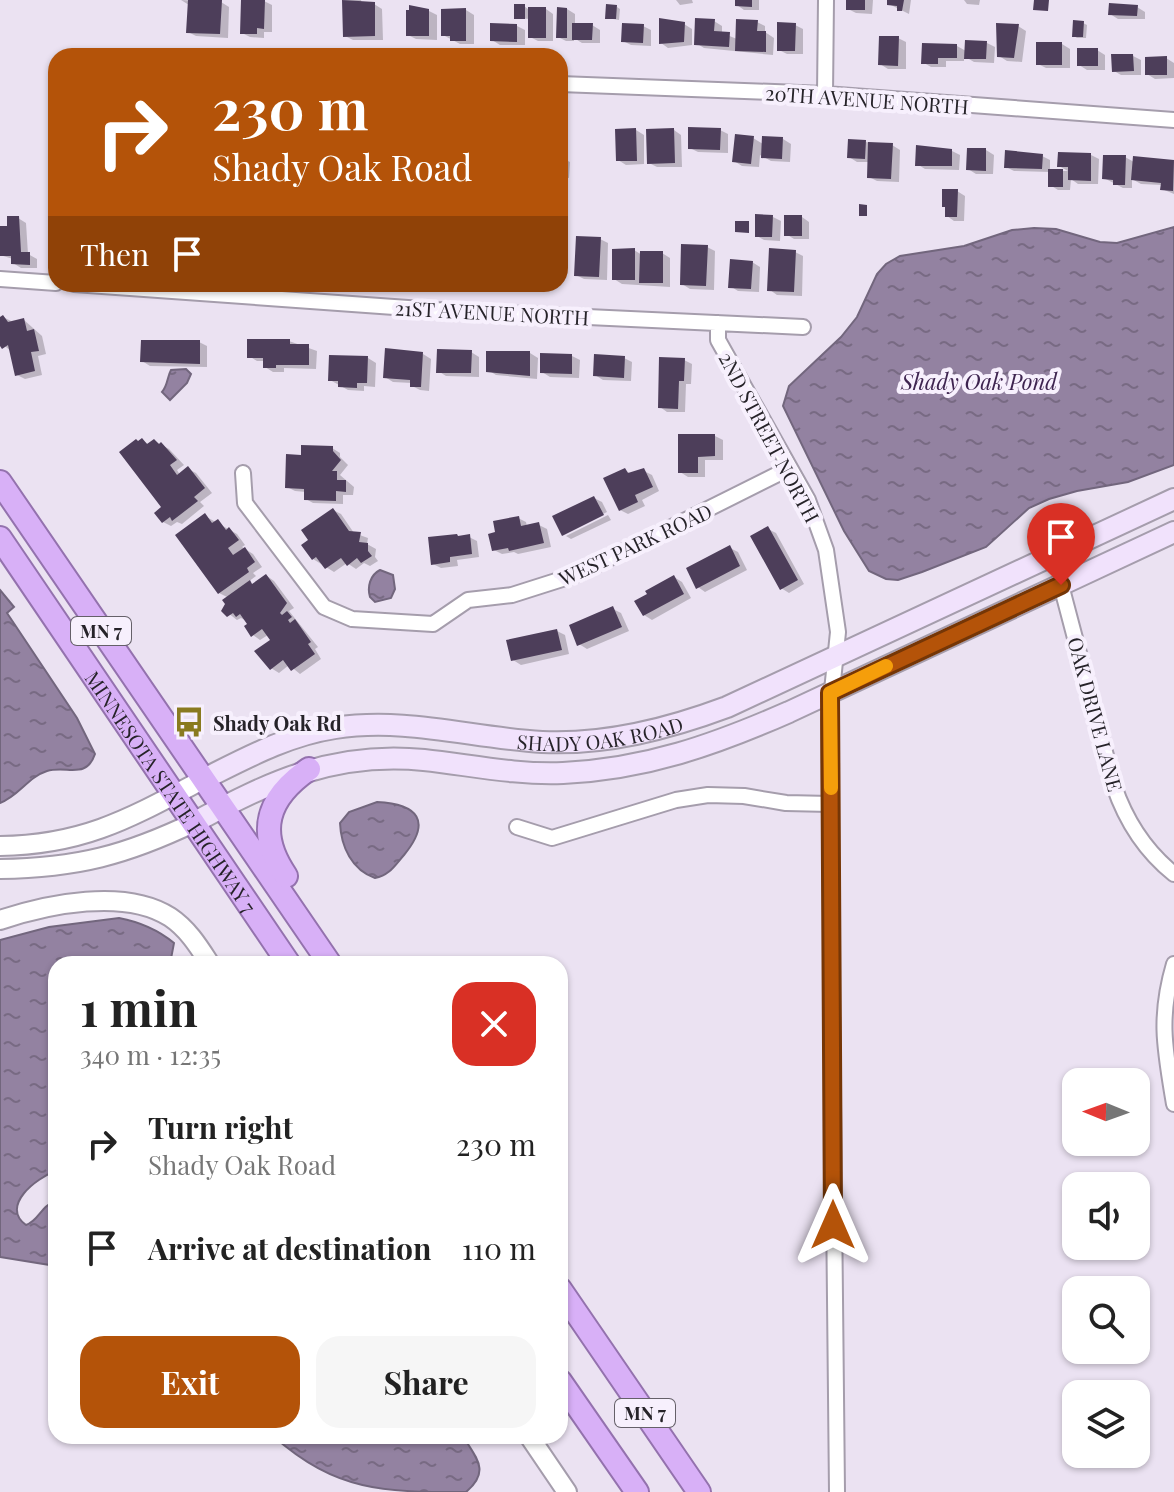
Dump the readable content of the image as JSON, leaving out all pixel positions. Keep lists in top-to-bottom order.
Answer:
{
  "streets": {
    "highway": ["MN 7", "MINNESOTA STATE HIGHWAY 7"],
    "main road": ["SHADY OAK ROAD"],
    "street": [
      "20TH AVENUE NORTH",
      "21ST AVENUE NORTH",
      "2ND STREET NORTH",
      "WEST PARK ROAD",
      "OAK DRIVE LANE"
    ]
  },
  "crossings": [
    ["21ST AVENUE NORTH", "2ND STREET NORTH"],
    ["2ND STREET NORTH", "WEST PARK ROAD"],
    ["2ND STREET NORTH", "SHADY OAK ROAD"],
    ["OAK DRIVE LANE", "SHADY OAK ROAD"],
    ["SHADY OAK ROAD", "MINNESOTA STATE HIGHWAY 7"]
  ],
  "water": ["Shady Oak Pond"],
  "places": {
    "bus stop": ["Shady Oak Rd"]
  },
  "north": "left",
  "page": {
    "turn": ["230 m", "Shady Oak Road"],
    "then": "Then",
    "heading": ["1 min", "340 m · 12:35"],
    "list": [
      {
        "name": "Turn right",
        "note": "Shady Oak Road",
        "value": "230 m"
      },
      {
        "name": "Arrive at destination",
        "value": "110 m"
      }
    ],
    "buttons": ["Exit", "Share"]
  }
}
